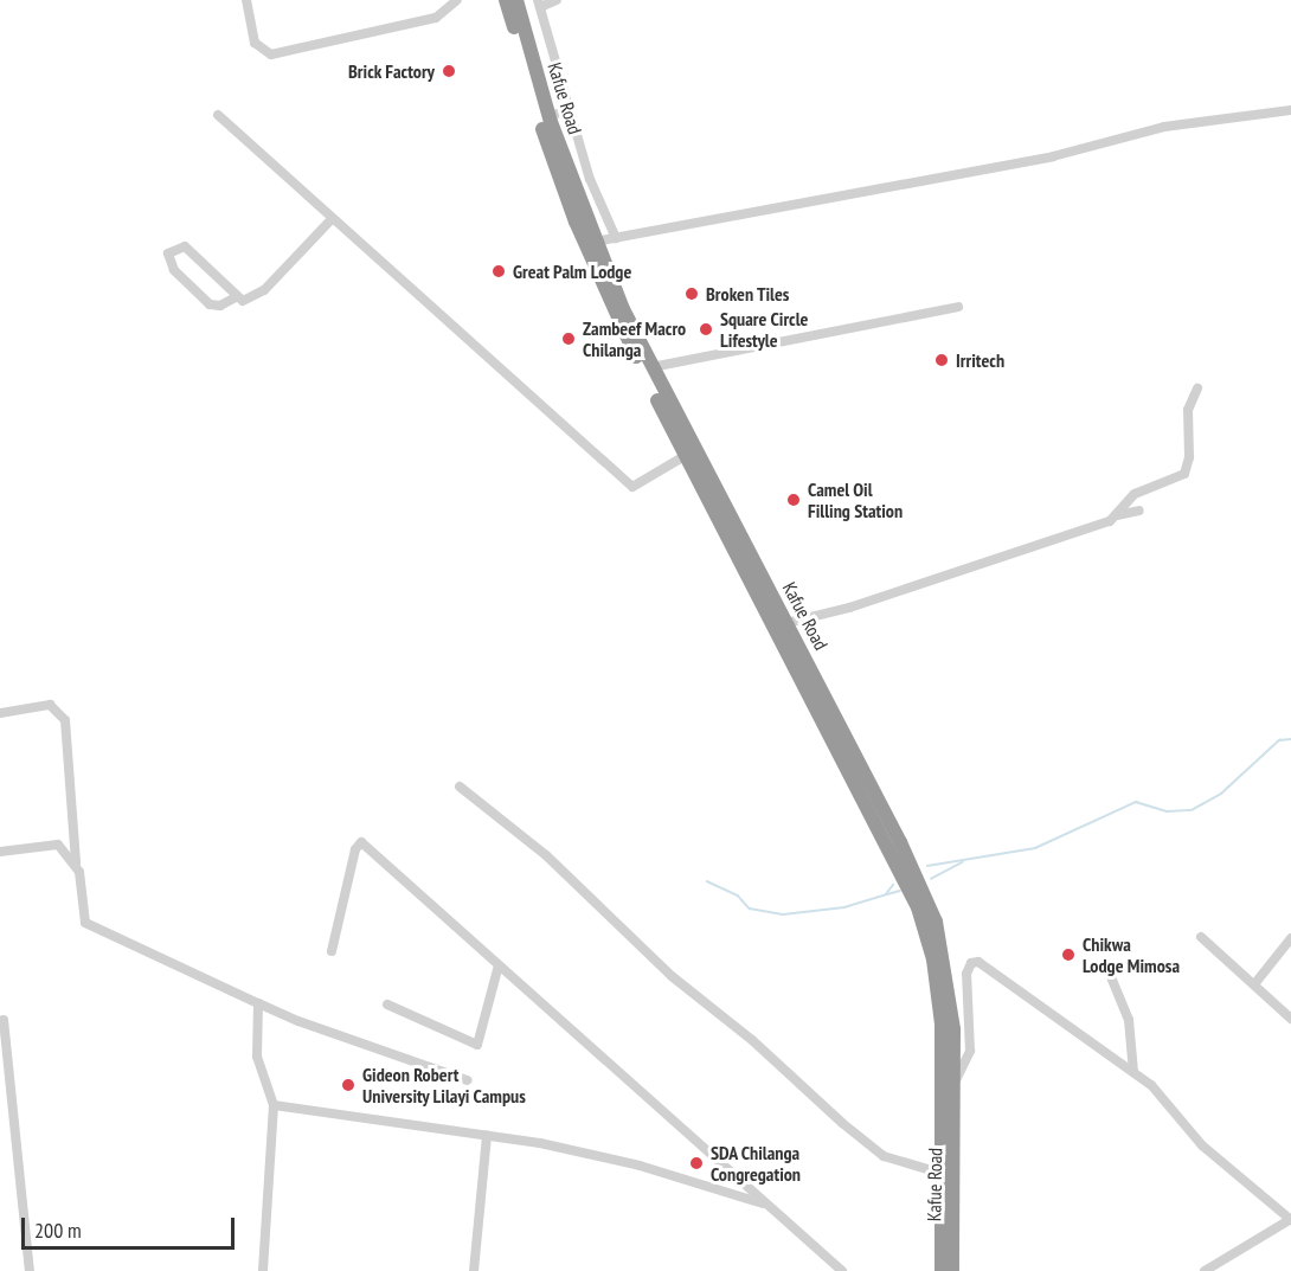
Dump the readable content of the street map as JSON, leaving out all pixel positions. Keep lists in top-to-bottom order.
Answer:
{
  "streets": {
    "highway": ["Kafue Road"]
  },
  "places": [
    "Brick Factory",
    "Great Palm Lodge",
    "Broken Tiles",
    "Square Circle Lifestyle",
    "Zambeef Macro Chilanga",
    "Irritech",
    "Camel Oil Filling Station",
    "Chikwa Lodge Mimosa",
    "Gideon Robert University Lilayi Campus",
    "SDA Chilanga Congregation"
  ],
  "scale_bar": "200 m"
}
